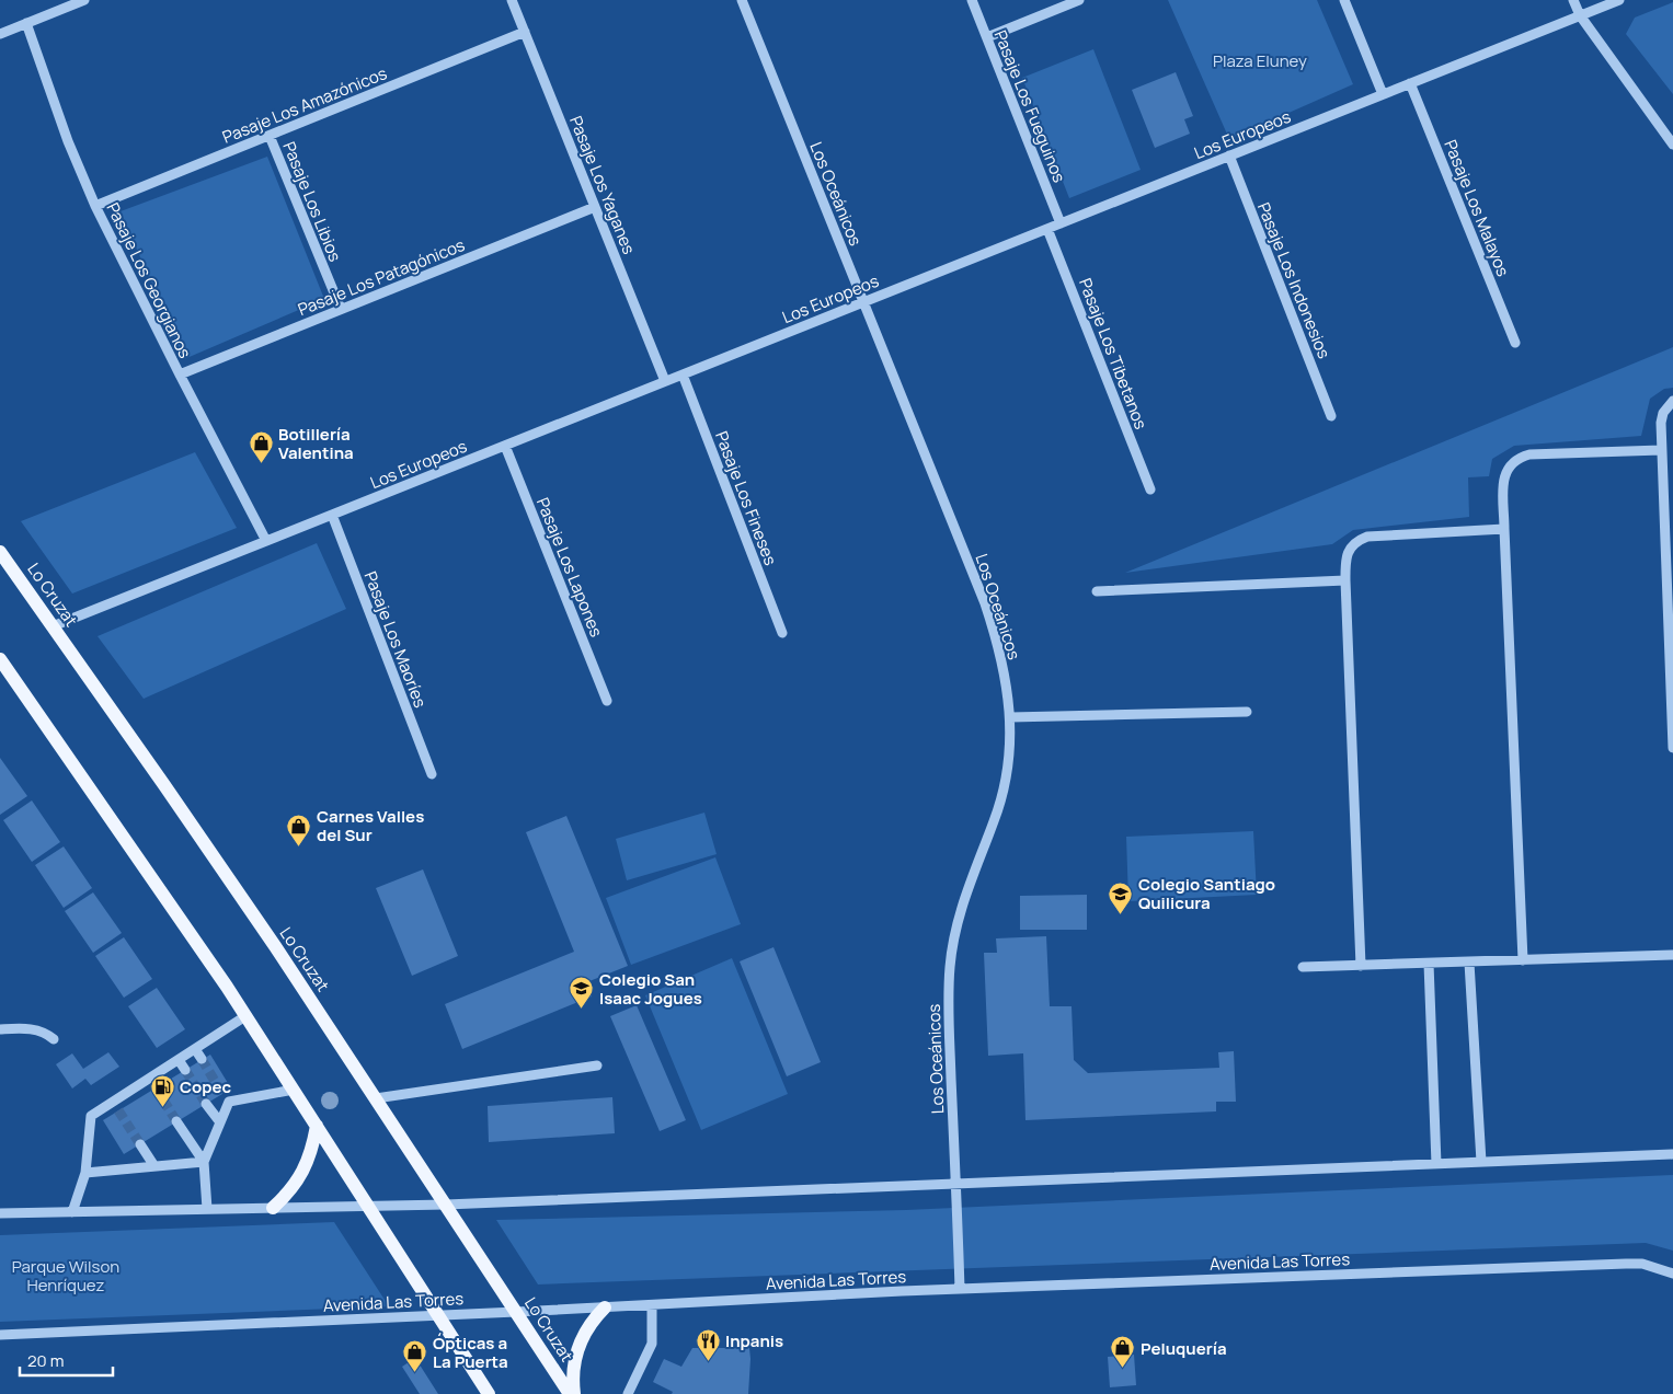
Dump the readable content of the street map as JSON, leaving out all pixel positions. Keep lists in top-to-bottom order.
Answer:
{
  "streets": {
    "main road": ["Lo Cruzat"],
    "street": [
      "Pasaje Los Amazónicos",
      "Pasaje Los Fueguinos",
      "Los Europeos",
      "Pasaje Los Yaganes",
      "Los Oceánicos",
      "Pasaje Los Libios",
      "Pasaje Los Malayos",
      "Pasaje Los Patagónicos",
      "Pasaje Los Georgianos",
      "Pasaje Los Indonesios",
      "Pasaje Los Tibetanos",
      "Pasaje Los Fineses",
      "Pasaje Los Lapones",
      "Pasaje Los Maoríes",
      "Avenida Las Torres"
    ]
  },
  "crossings": [
    ["Pasaje Los Amazónicos", "Pasaje Los Yaganes"],
    ["Pasaje Los Amazónicos", "Pasaje Los Libios"],
    ["Pasaje Los Amazónicos", "Pasaje Los Georgianos"],
    ["Pasaje Los Fueguinos", "Los Europeos"],
    ["Los Europeos", "Pasaje Los Yaganes"],
    ["Los Europeos", "Los Oceánicos"],
    ["Los Europeos", "Pasaje Los Malayos"],
    ["Los Europeos", "Pasaje Los Georgianos"],
    ["Los Europeos", "Pasaje Los Indonesios"],
    ["Los Europeos", "Pasaje Los Tibetanos"],
    ["Los Europeos", "Pasaje Los Fineses"],
    ["Los Europeos", "Pasaje Los Lapones"],
    ["Los Europeos", "Lo Cruzat"],
    ["Los Europeos", "Pasaje Los Maoríes"],
    ["Pasaje Los Yaganes", "Pasaje Los Patagónicos"],
    ["Los Oceánicos", "Avenida Las Torres"],
    ["Pasaje Los Libios", "Pasaje Los Patagónicos"],
    ["Pasaje Los Patagónicos", "Pasaje Los Georgianos"],
    ["Lo Cruzat", "Avenida Las Torres"]
  ],
  "parks": ["Plaza Eluney", "Parque Wilson Henríquez"],
  "places": {
    "shop": [
      "Botillería Valentina",
      "Carnes Valles del Sur",
      "Peluquería",
      "Ópticas a La Puerta"
    ],
    "school or university": ["Colegio Santiago Quilicura", "Colegio San Isaac Jogues"],
    "fuel station": ["Copec"],
    "restaurant": ["Inpanis"]
  },
  "scale_bar": "20 m"
}
